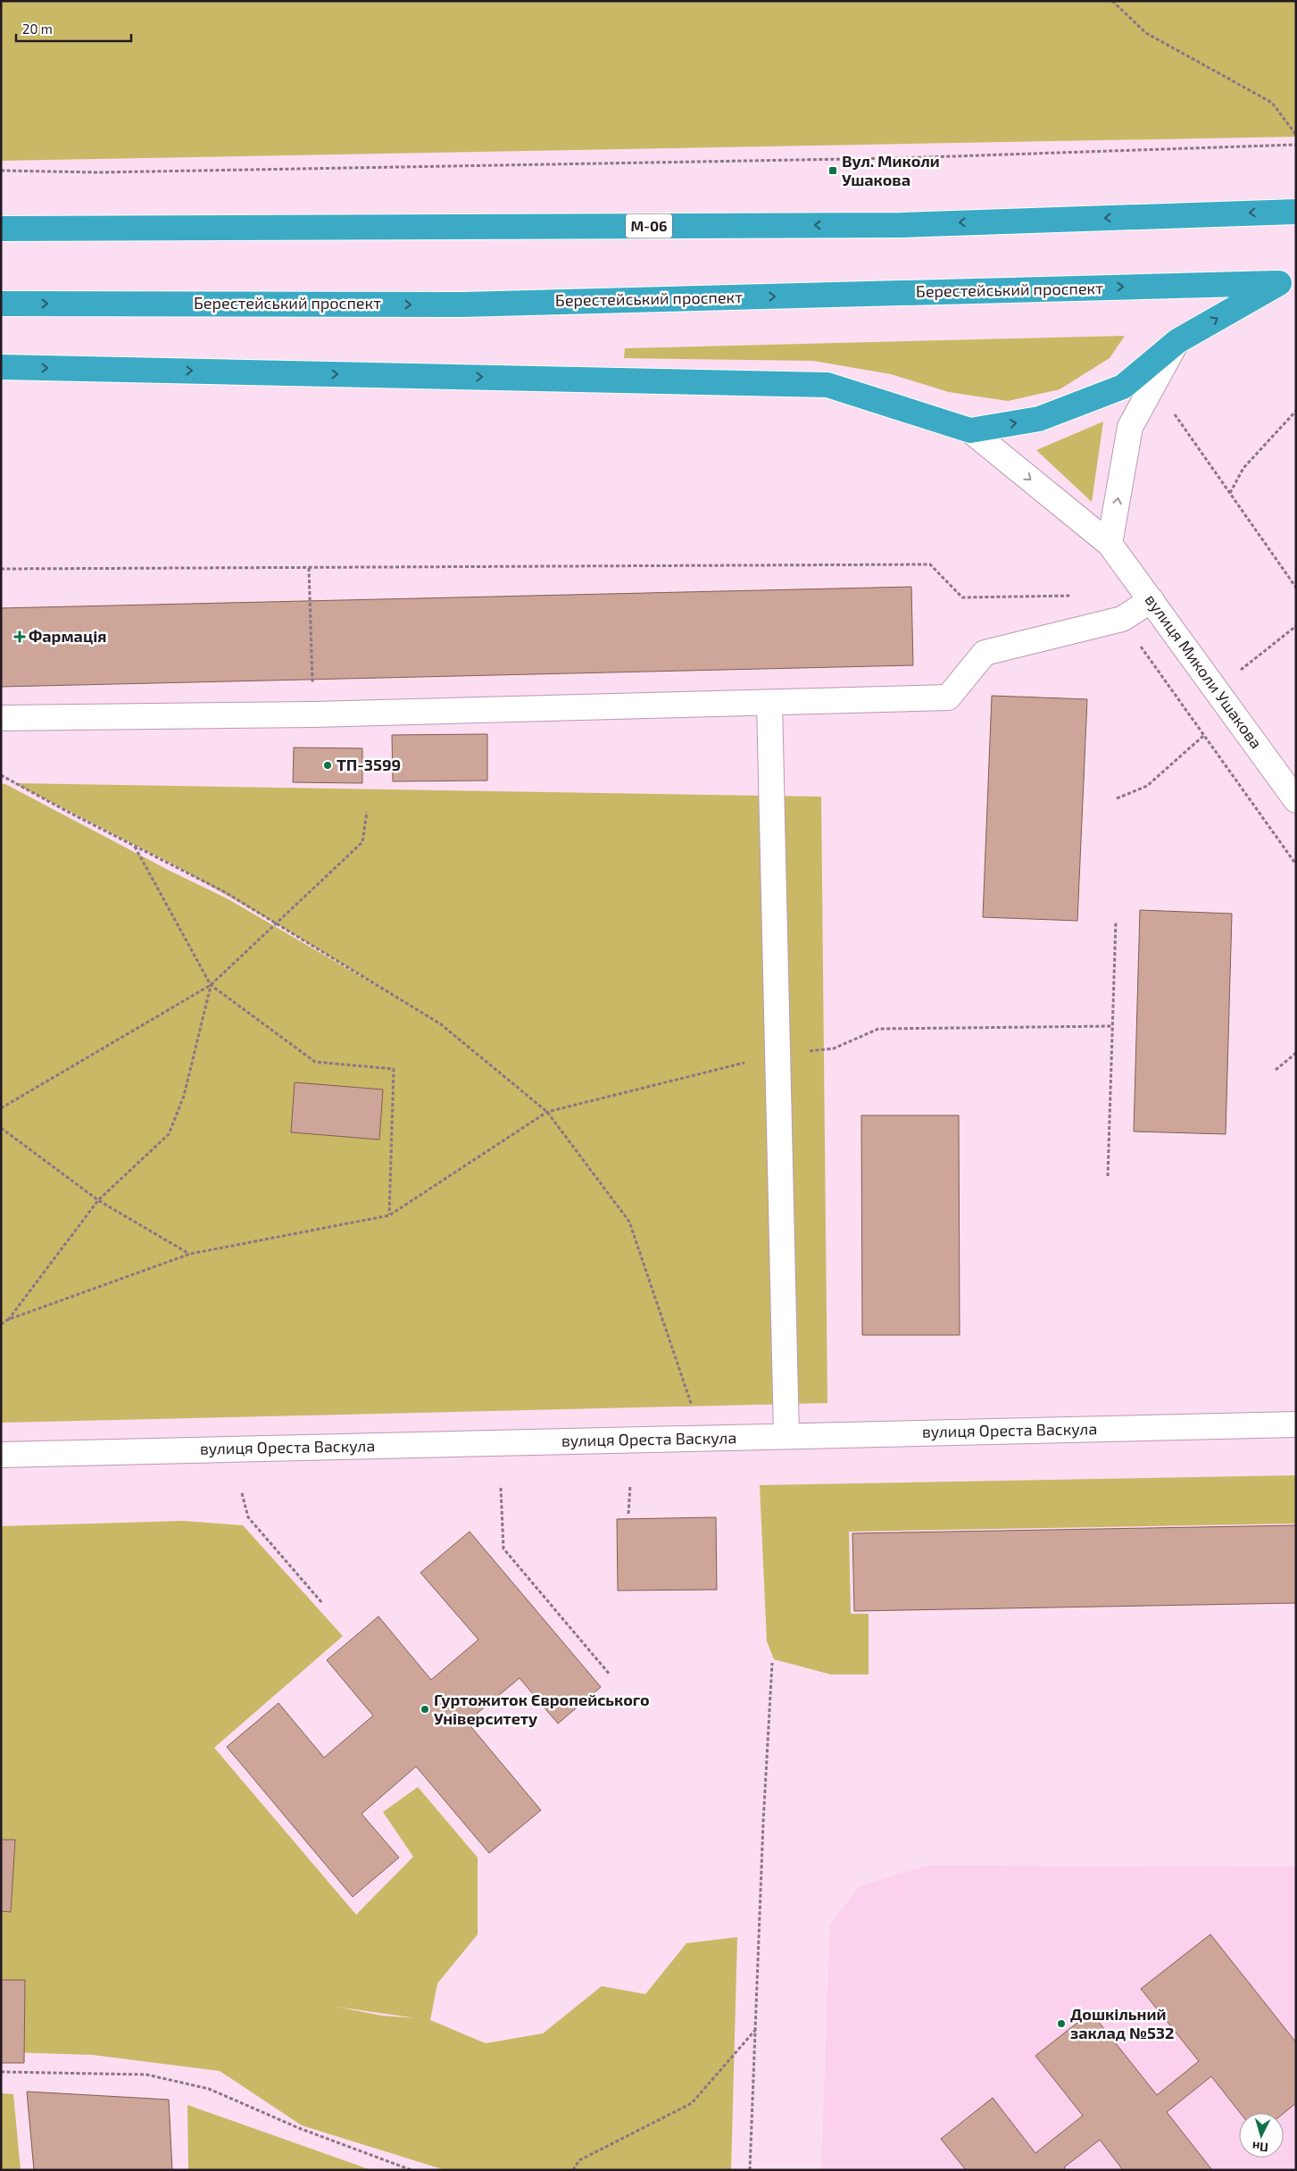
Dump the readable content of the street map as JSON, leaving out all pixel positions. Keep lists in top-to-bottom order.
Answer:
{
  "streets": {
    "highway": ["М-06", "Берестейський проспект"],
    "street": ["вулиця Миколи Ушакова", "вулиця Ореста Васкула"]
  },
  "one_way": ["вулиця Миколи Ушакова"],
  "places": {
    "transit": ["Вул. Миколи Ушакова"],
    "health": ["Фармація"],
    "other": ["ТП-3599", "Гуртожиток Європейського Університету", "Дошкільний заклад №532"]
  },
  "scale_bar": "20 m",
  "north": "bottom"
}
